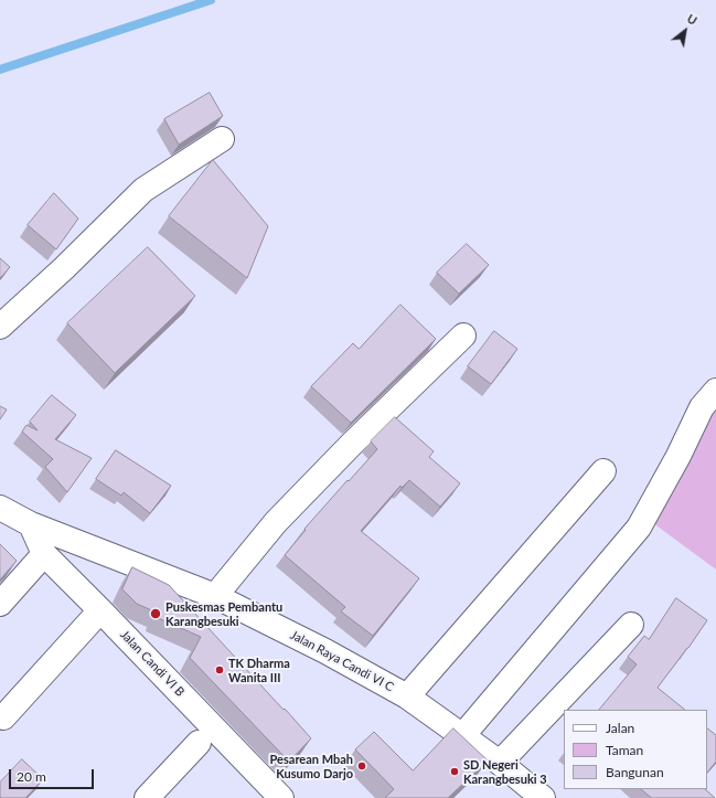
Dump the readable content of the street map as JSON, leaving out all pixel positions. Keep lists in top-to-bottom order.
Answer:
{
  "streets": {
    "street": ["Jalan Raya Candi VI C", "Jalan Candi VI B"]
  },
  "crossings": [
    ["Jalan Raya Candi VI C", "Jalan Candi VI B"]
  ],
  "places": [
    "Puskesmas Pembantu Karangbesuki",
    "TK Dharma Wanita III",
    "Pesarean Mbah Kusumo Darjo",
    "SD Negeri Karangbesuki 3"
  ],
  "legend": ["Jalan", "Taman", "Bangunan"],
  "scale_bar": "20 m",
  "north": "top right"
}
